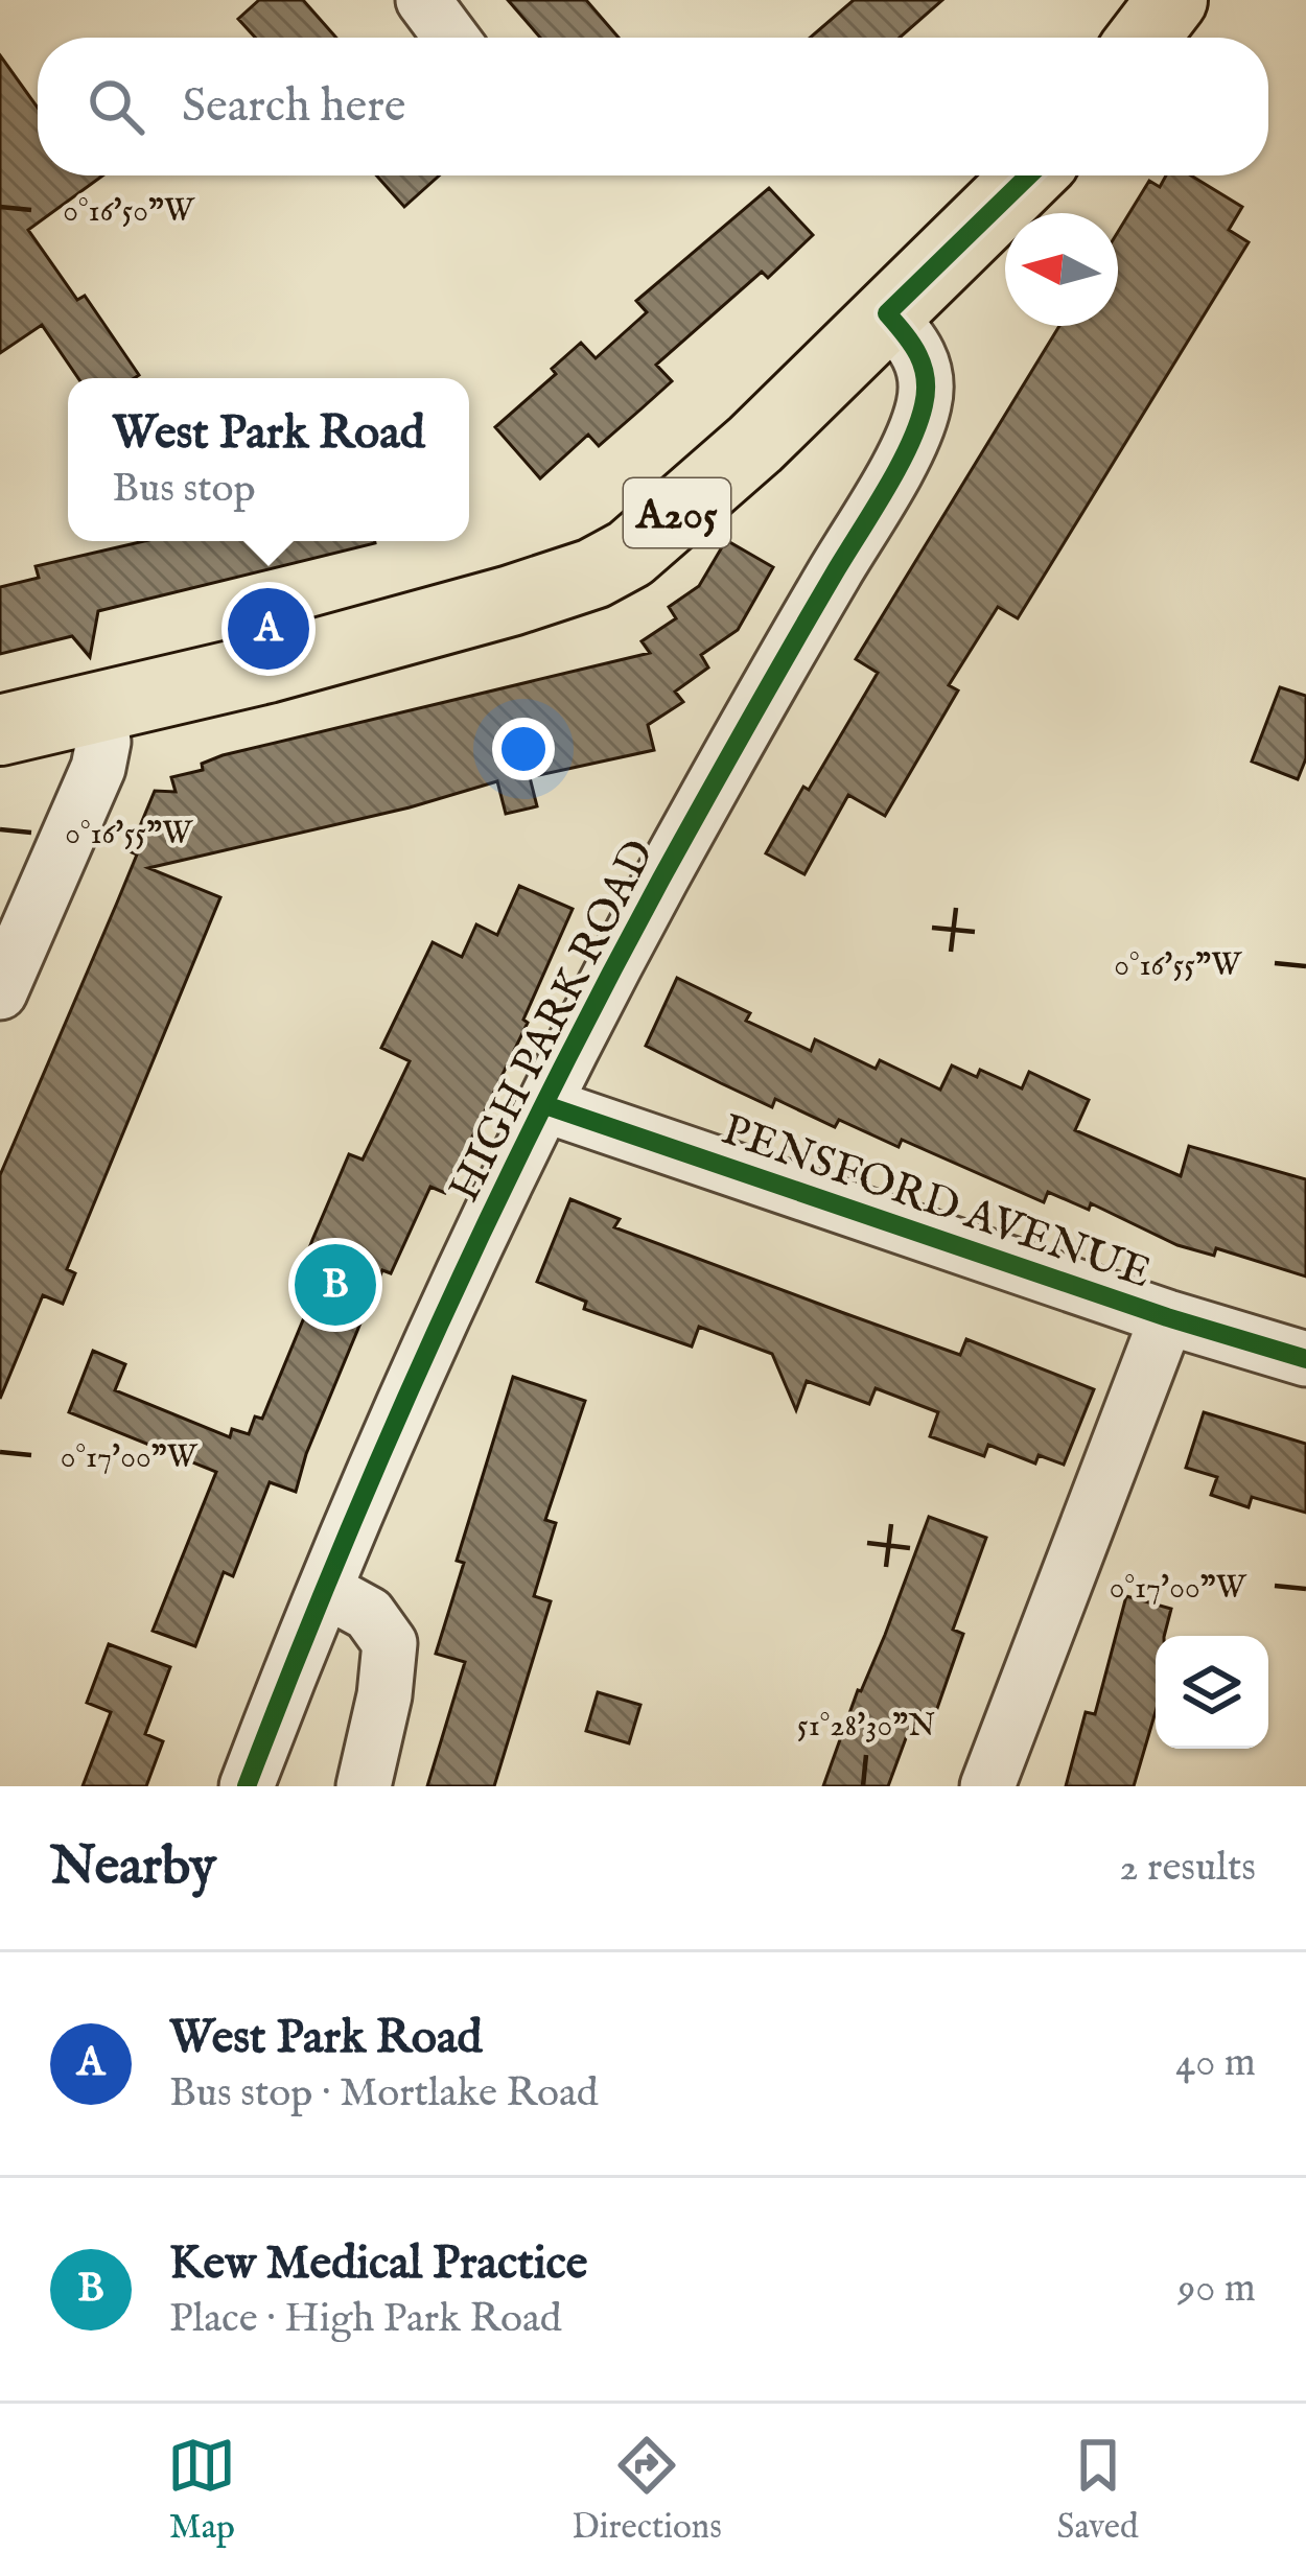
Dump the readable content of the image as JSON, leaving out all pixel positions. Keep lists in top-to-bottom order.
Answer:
{
  "streets": {
    "highway": ["A205"],
    "street": ["HIGH PARK ROAD", "PENSFORD AVENUE"]
  },
  "crossings": [
    ["A205", "HIGH PARK ROAD"],
    ["HIGH PARK ROAD", "PENSFORD AVENUE"]
  ],
  "north": "left",
  "page": {
    "search": "Search here",
    "popup": ["West Park Road", "Bus stop"],
    "pins": ["A", "B"],
    "heading": ["Nearby", "2 results"],
    "list": [
      {
        "mark": "A",
        "name": "West Park Road",
        "note": "Bus stop · Mortlake Road",
        "value": "40 m"
      },
      {
        "mark": "B",
        "name": "Kew Medical Practice",
        "note": "Place · High Park Road",
        "value": "90 m"
      }
    ],
    "nav": ["Map", "Directions", "Saved"]
  },
  "coordinates": [
    "0°16'50\"W",
    "0°16'55\"W",
    "0°17'00\"W",
    "51°28'30\"N"
  ]
}
